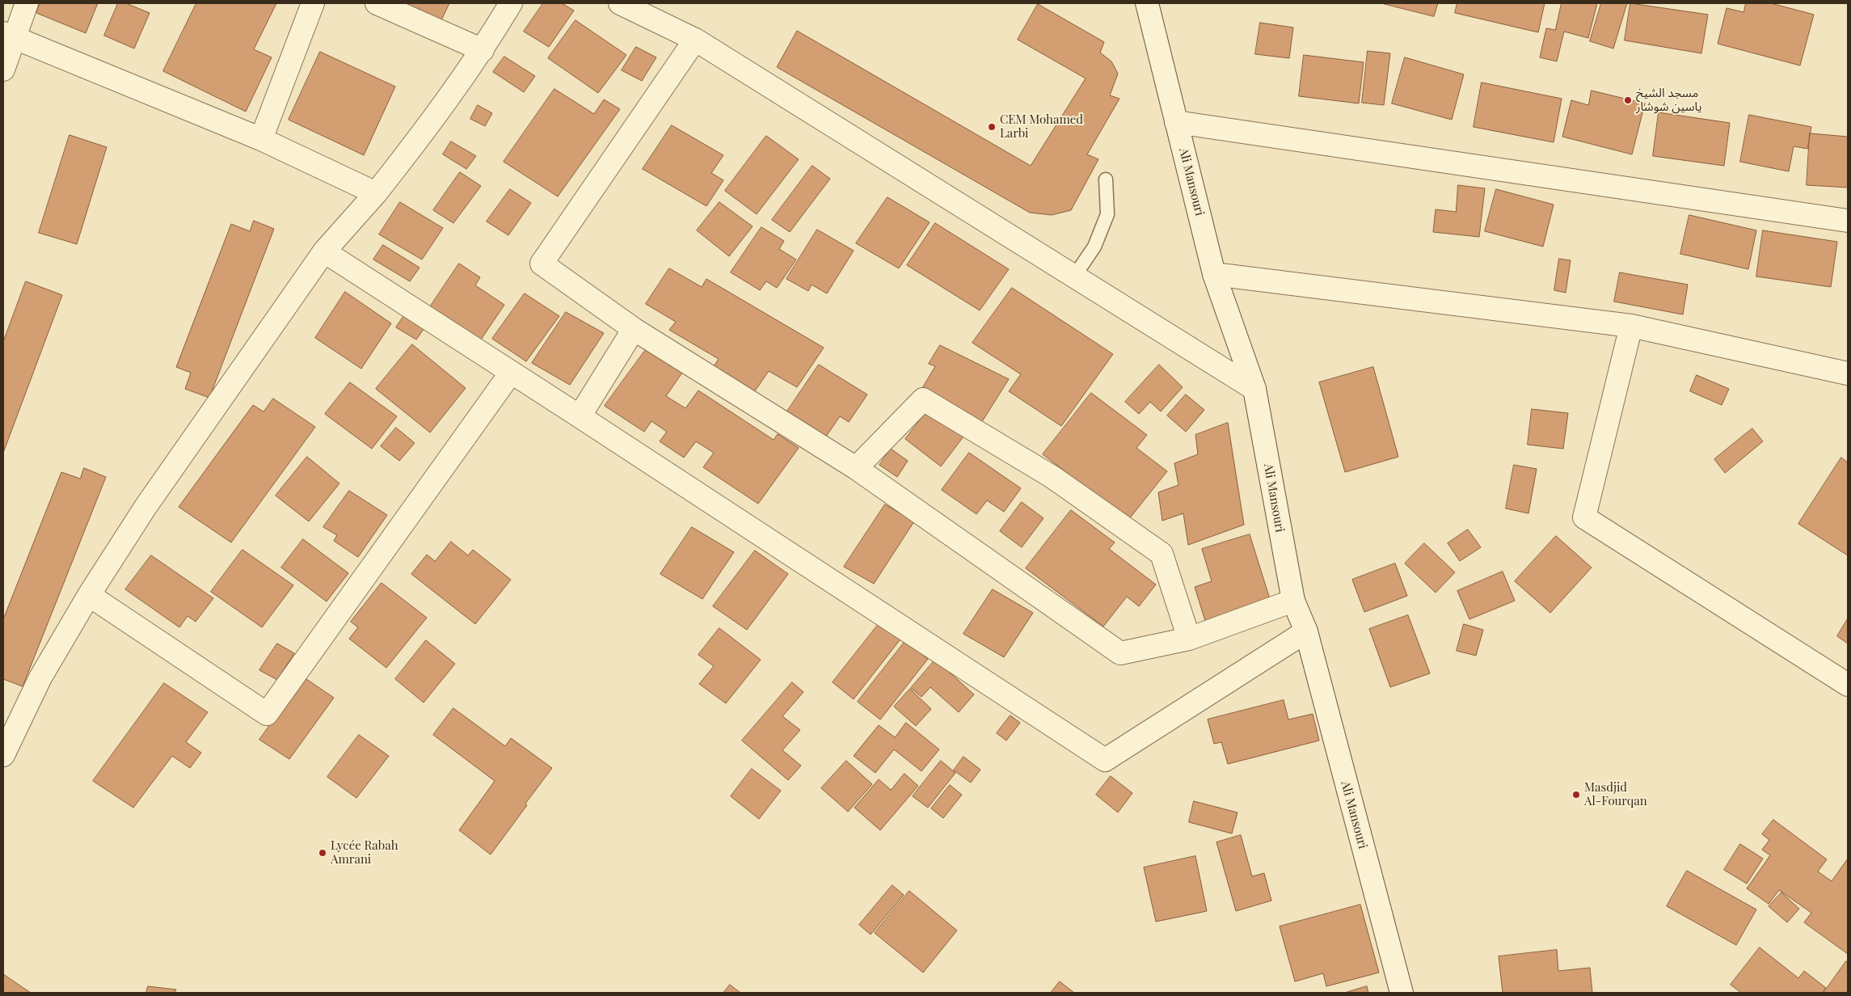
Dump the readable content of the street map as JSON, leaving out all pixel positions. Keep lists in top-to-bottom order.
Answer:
{
  "streets": {
    "street": ["Ali Mansouri"]
  },
  "places": [
    "مسجد الشيخ ياسين شوشار",
    "CEM Mohamed Larbi",
    "Masdjid Al-Fourqan",
    "Lycée Rabah Amrani"
  ]
}
